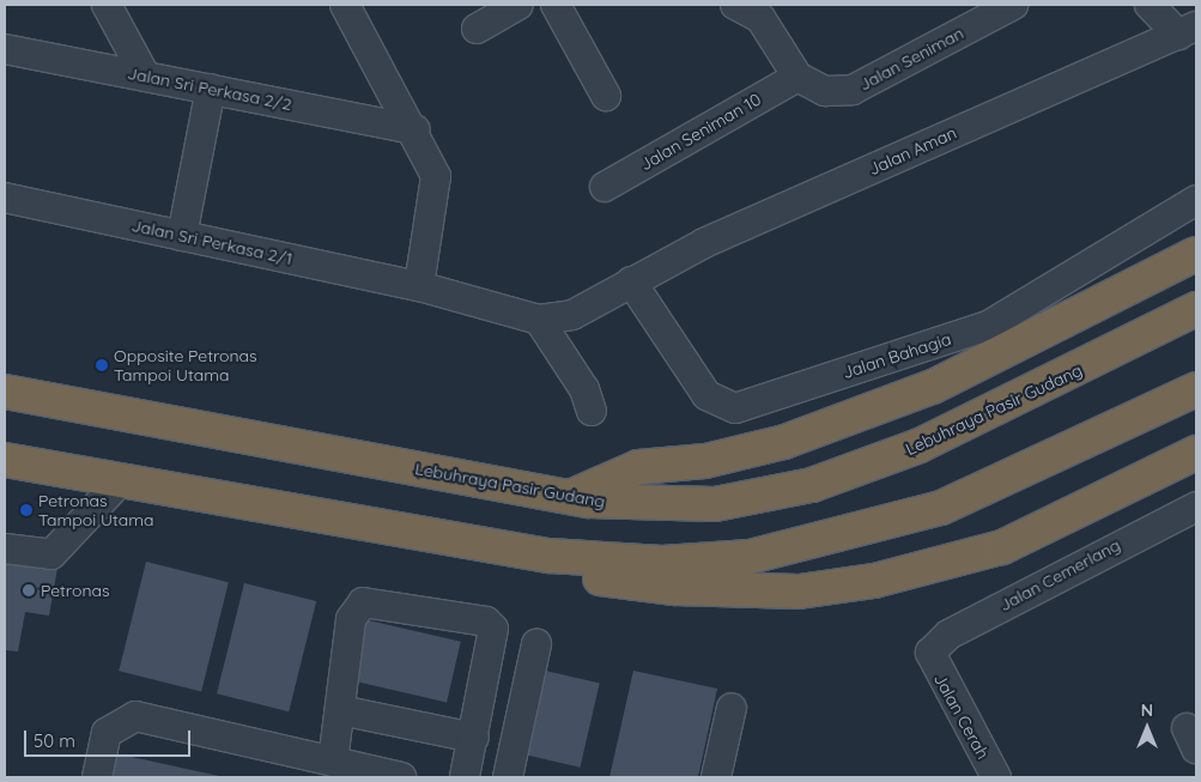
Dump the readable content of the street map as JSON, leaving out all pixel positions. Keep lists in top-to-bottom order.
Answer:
{
  "streets": {
    "highway": ["Lebuhraya Pasir Gudang"],
    "street": [
      "Jalan Seniman",
      "Jalan Sri Perkasa 2/2",
      "Jalan Seniman 10",
      "Jalan Aman",
      "Jalan Sri Perkasa 2/1",
      "Jalan Bahagia",
      "Jalan Cemerlang",
      "Jalan Cerah"
    ]
  },
  "crossings": [
    ["Jalan Seniman", "Jalan Seniman 10"],
    ["Jalan Aman", "Jalan Sri Perkasa 2/1"],
    ["Jalan Aman", "Jalan Bahagia"],
    ["Jalan Cemerlang", "Jalan Cerah"]
  ],
  "places": ["Opposite Petronas Tampoi Utama", "Petronas Tampoi Utama", "Petronas"],
  "scale_bar": "50 m",
  "north": "top"
}
